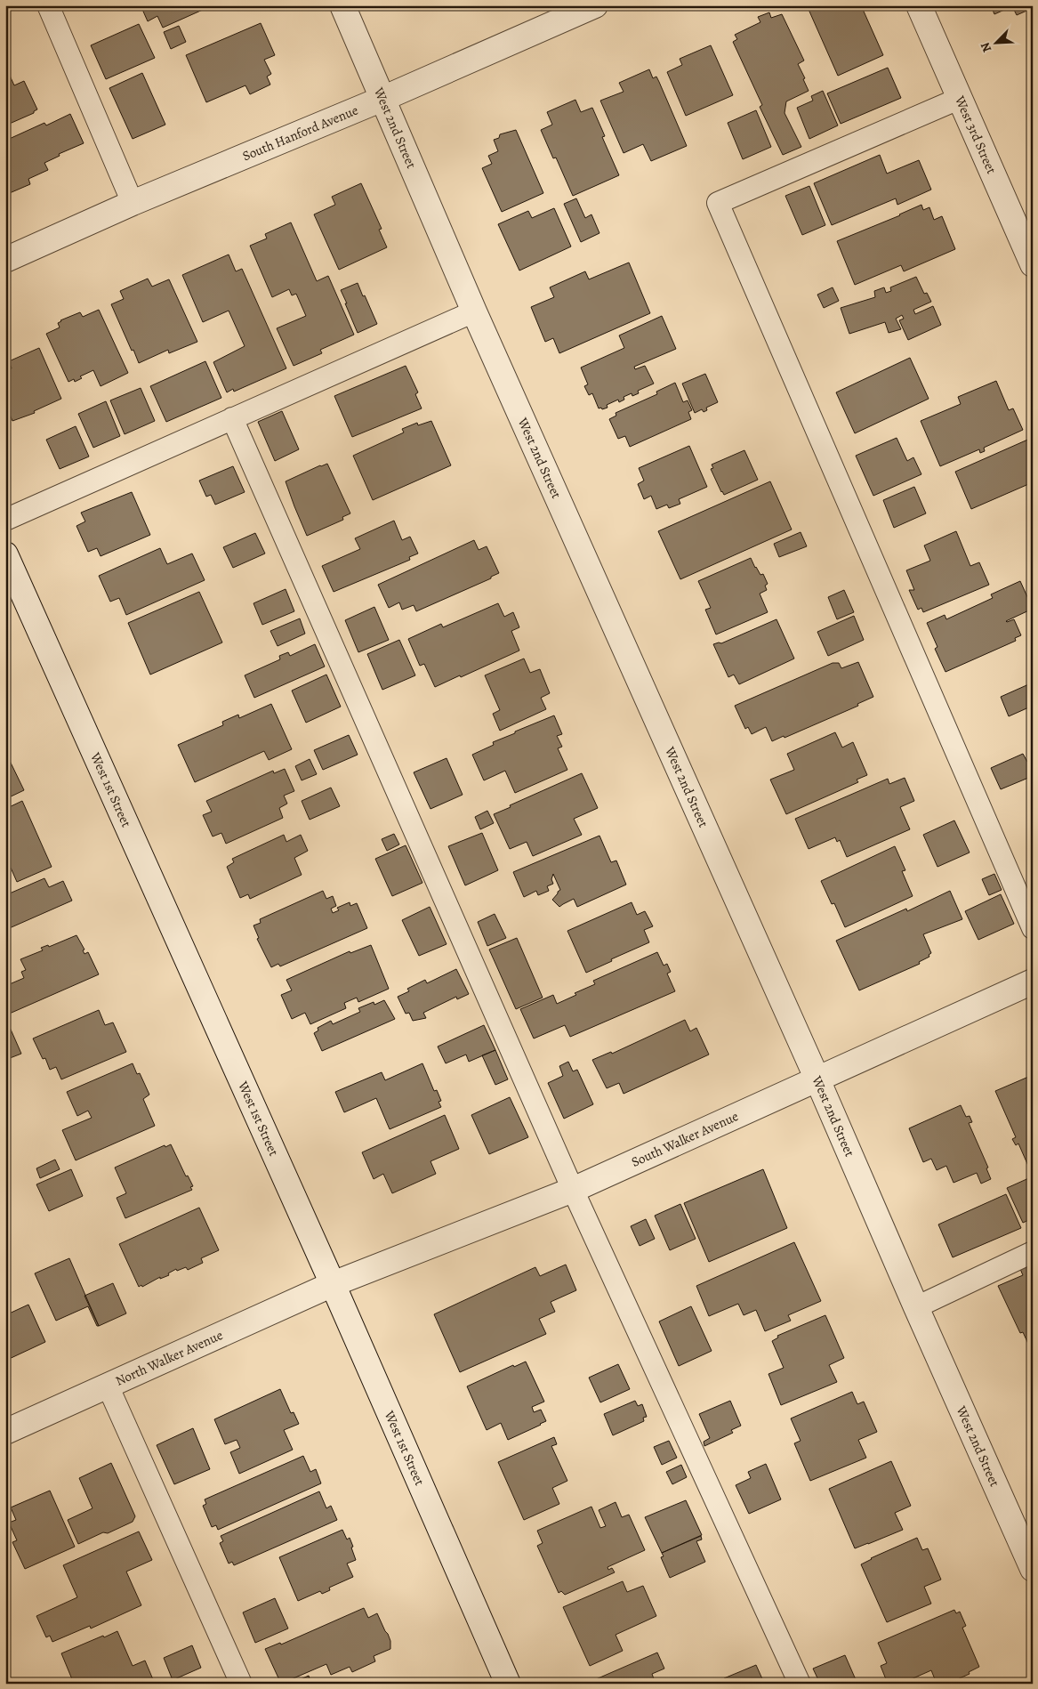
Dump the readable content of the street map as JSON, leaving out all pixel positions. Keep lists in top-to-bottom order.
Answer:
{
  "streets": {
    "street": [
      "West 2nd Street",
      "South Hanford Avenue",
      "West 3rd Street",
      "West 1st Street",
      "South Walker Avenue",
      "North Walker Avenue"
    ]
  },
  "crossings": [
    ["West 2nd Street", "South Hanford Avenue"],
    ["West 2nd Street", "South Walker Avenue"],
    ["West 1st Street", "South Walker Avenue"],
    ["West 1st Street", "North Walker Avenue"],
    ["South Walker Avenue", "North Walker Avenue"]
  ],
  "north": "bottom left"
}
